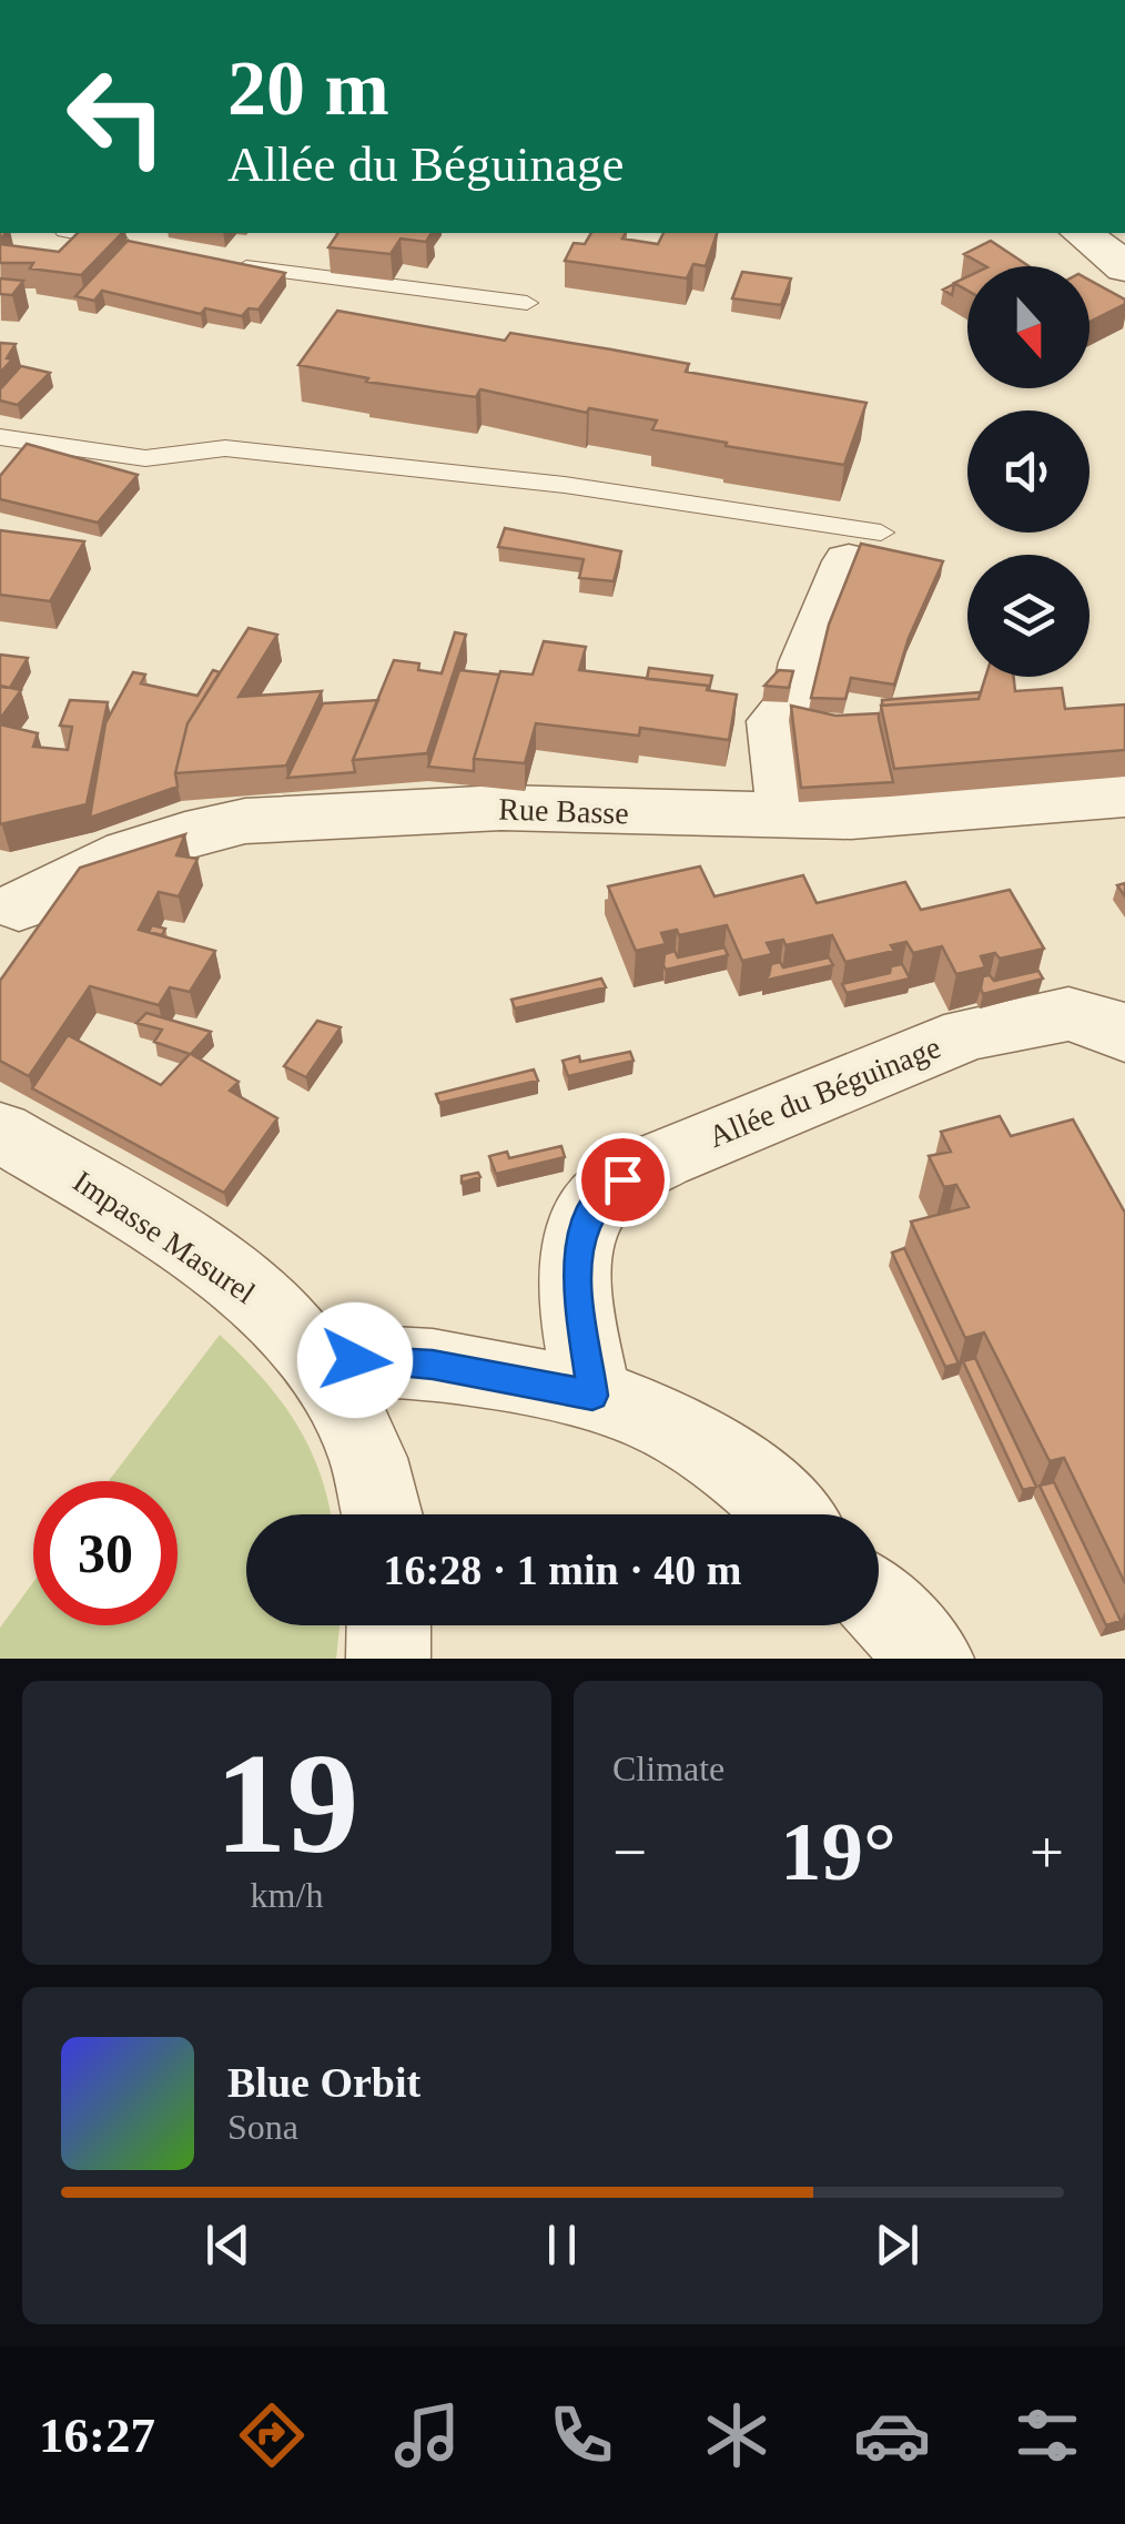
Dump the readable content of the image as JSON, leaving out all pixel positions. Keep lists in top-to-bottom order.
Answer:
{
  "streets": {
    "street": ["Rue Basse", "Allée du Béguinage", "Impasse Masurel"]
  },
  "north": "bottom",
  "page": {
    "turn": ["20 m", "Allée du Béguinage"],
    "limit": "30",
    "trip": "16:28 · 1 min · 40 m",
    "tile": [
      ["19", "km/h"],
      "Climate"
    ],
    "heat": ["−", "19°", "+"],
    "song": ["Blue Orbit", "Sona"],
    "tabs": "16:27"
  }
}
